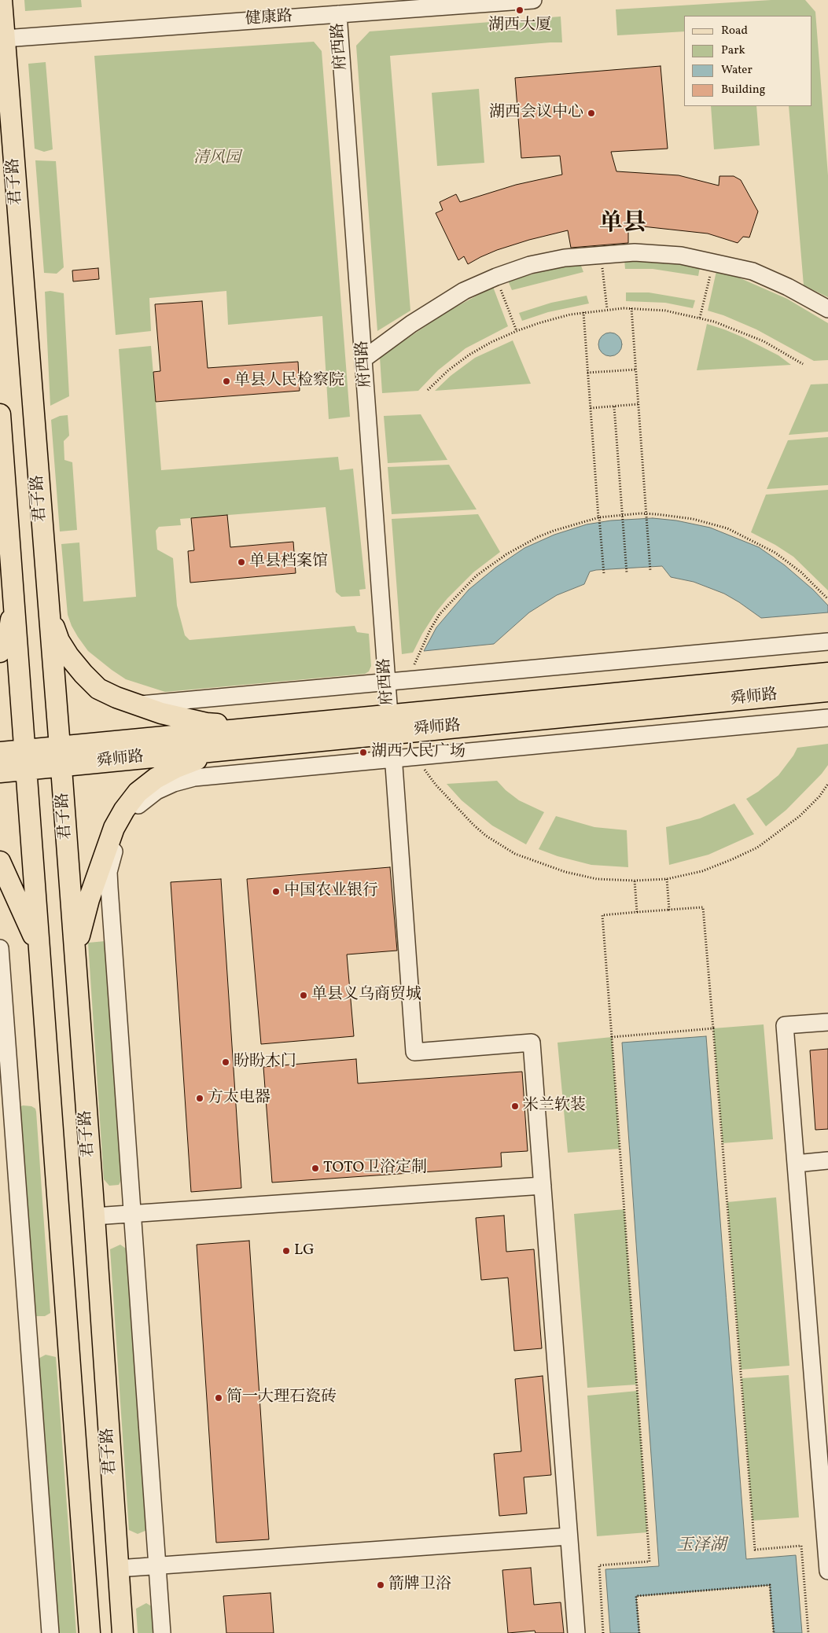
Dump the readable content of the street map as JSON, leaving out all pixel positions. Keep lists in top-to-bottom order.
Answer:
{
  "streets": {
    "main road": ["君子路", "舜师路"],
    "street": ["健康路", "府西路"]
  },
  "crossings": [
    ["健康路", "府西路"],
    ["健康路", "君子路"],
    ["府西路", "舜师路"],
    ["君子路", "舜师路"]
  ],
  "districts": ["单县"],
  "water": ["玉泽湖"],
  "parks": ["清风园"],
  "places": [
    "湖西大厦",
    "湖西会议中心",
    "单县人民检察院",
    "单县档案馆",
    "湖西人民广场",
    "中国农业银行",
    "单县义乌商贸城",
    "盼盼木门",
    "方太电器",
    "米兰软装",
    "TOTO卫浴定制",
    "LG",
    "简一大理石瓷砖",
    "箭牌卫浴"
  ],
  "legend": [
    "Road",
    "Park",
    "Water",
    "Building"
  ]
}
